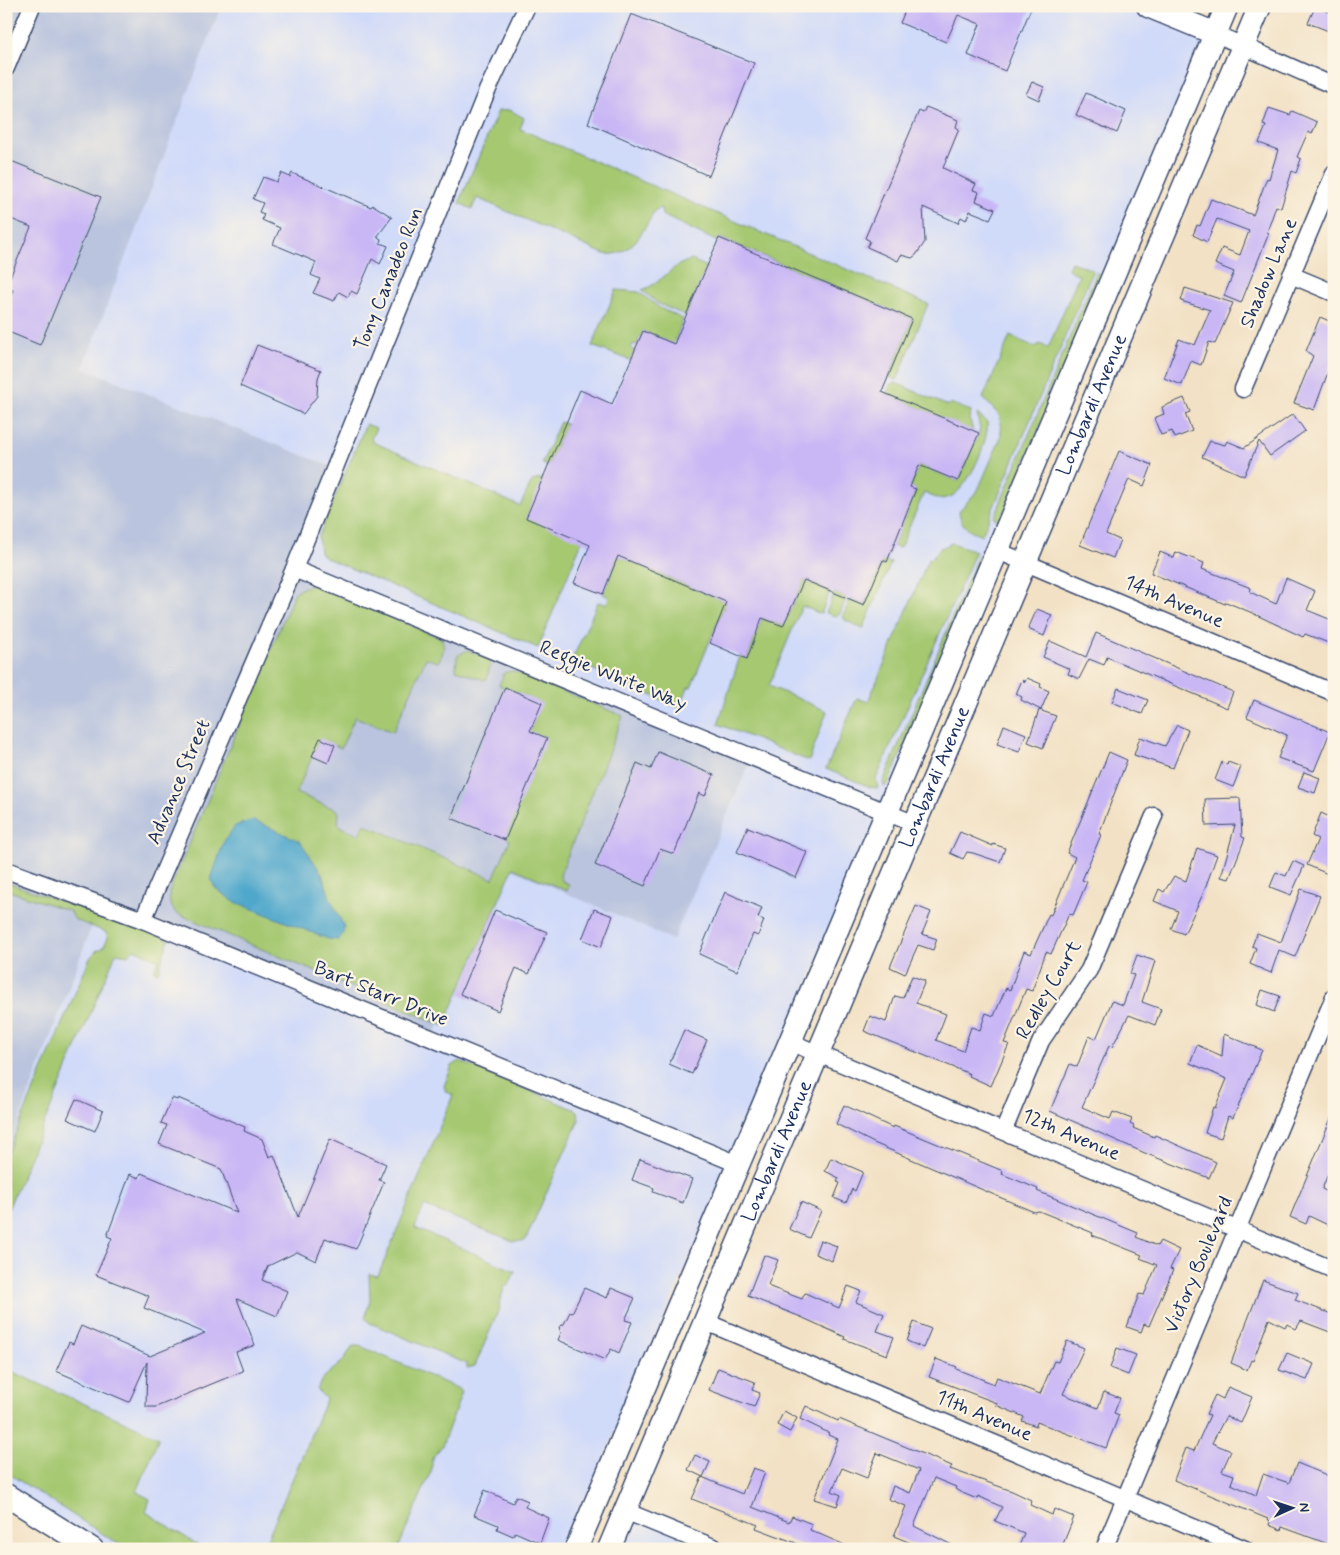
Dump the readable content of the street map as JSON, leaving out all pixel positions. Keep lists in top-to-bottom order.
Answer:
{
  "streets": {
    "main road": ["Lombardi Avenue"],
    "street": [
      "Shadow Lane",
      "Tony Canadeo Run",
      "14th Avenue",
      "Reggie White Way",
      "Advance Street",
      "Redley Court",
      "Bart Starr Drive",
      "12th Avenue",
      "Victory Boulevard",
      "11th Avenue"
    ]
  },
  "crossings": [
    ["Tony Canadeo Run", "Reggie White Way"],
    ["Tony Canadeo Run", "Advance Street"],
    ["Lombardi Avenue", "14th Avenue"],
    ["Lombardi Avenue", "Reggie White Way"],
    ["Lombardi Avenue", "Bart Starr Drive"],
    ["Lombardi Avenue", "12th Avenue"],
    ["Lombardi Avenue", "11th Avenue"],
    ["Advance Street", "Bart Starr Drive"],
    ["Redley Court", "12th Avenue"],
    ["12th Avenue", "Victory Boulevard"],
    ["Victory Boulevard", "11th Avenue"]
  ],
  "north": "right"
}
